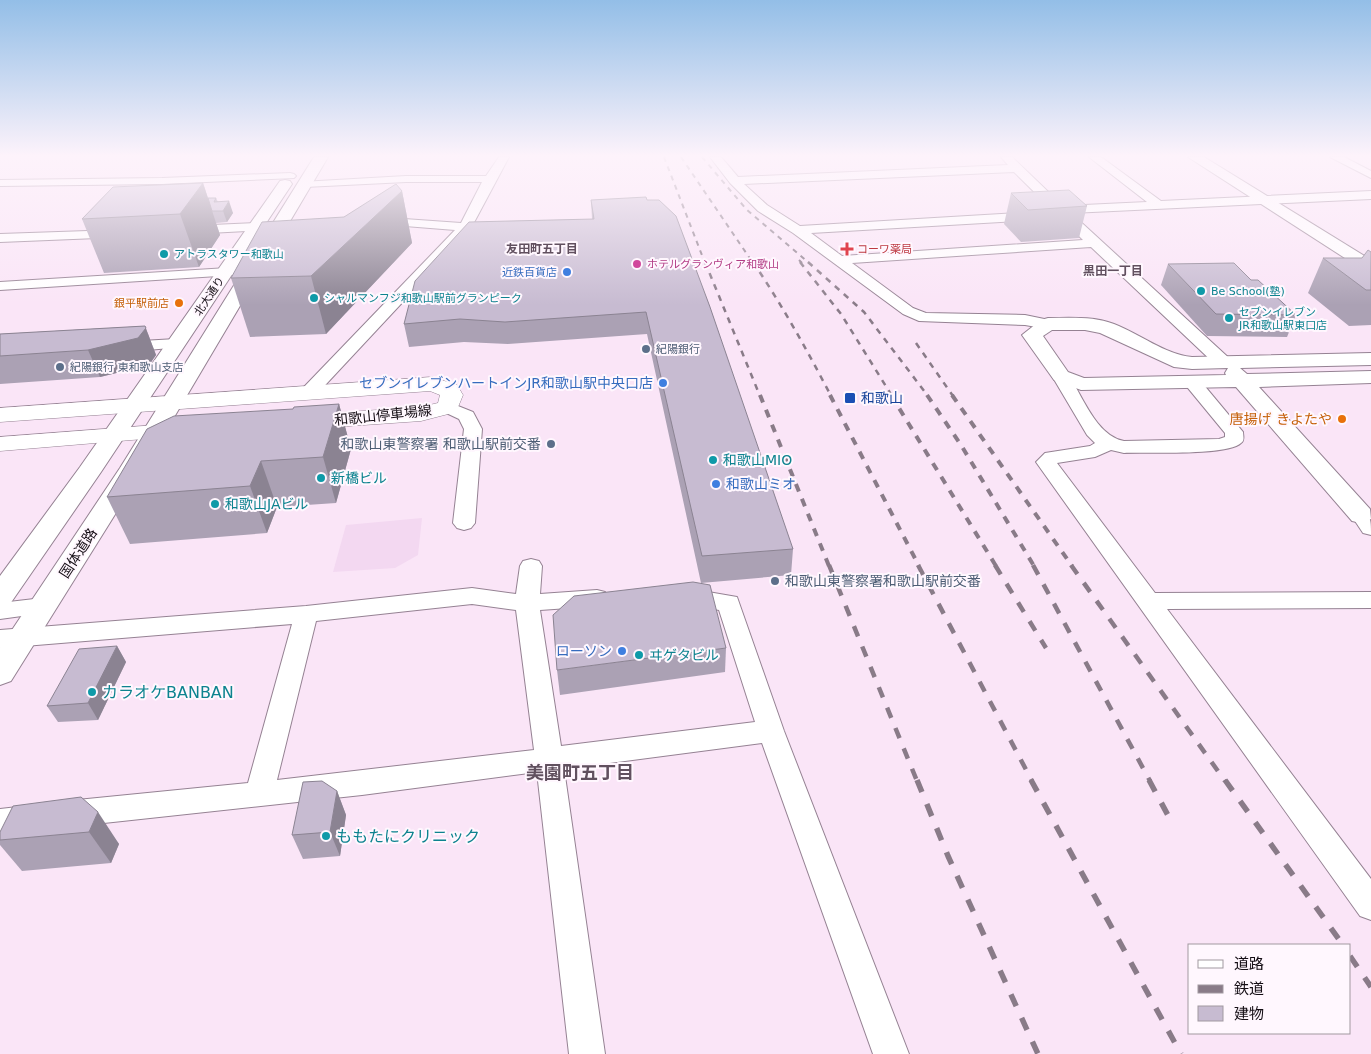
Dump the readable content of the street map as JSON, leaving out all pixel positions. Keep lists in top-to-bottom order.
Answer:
{
  "streets": {
    "main road": ["和歌山停車場線"],
    "street": ["北大通り", "国体道路"]
  },
  "crossings": [
    ["北大通り", "和歌山停車場線"],
    ["北大通り", "国体道路"]
  ],
  "districts": ["友田町五丁目", "黒田一丁目", "美園町五丁目"],
  "places": {
    "health": ["コーワ薬局"],
    "other": [
      "アトラスタワー和歌山",
      "ホテルグランヴィア和歌山",
      "近鉄百貨店",
      "Be School(塾)",
      "シャルマンフジ和歌山駅前グランピーク",
      "銀平駅前店",
      "セブンイレブン JR和歌山駅東口店",
      "紀陽銀行",
      "紀陽銀行 東和歌山支店",
      "セブンイレブンハートインJR和歌山駅中央口店",
      "唐揚げ きよたや",
      "和歌山東警察署 和歌山駅前交番",
      "和歌山MIO",
      "新橋ビル",
      "和歌山ミオ",
      "和歌山JAビル",
      "和歌山東警察署和歌山駅前交番",
      "ローソン",
      "ヰゲタビル",
      "カラオケBANBAN",
      "ももたにクリニック"
    ],
    "transit": ["和歌山"]
  },
  "legend": ["道路", "鉄道", "建物"]
}
